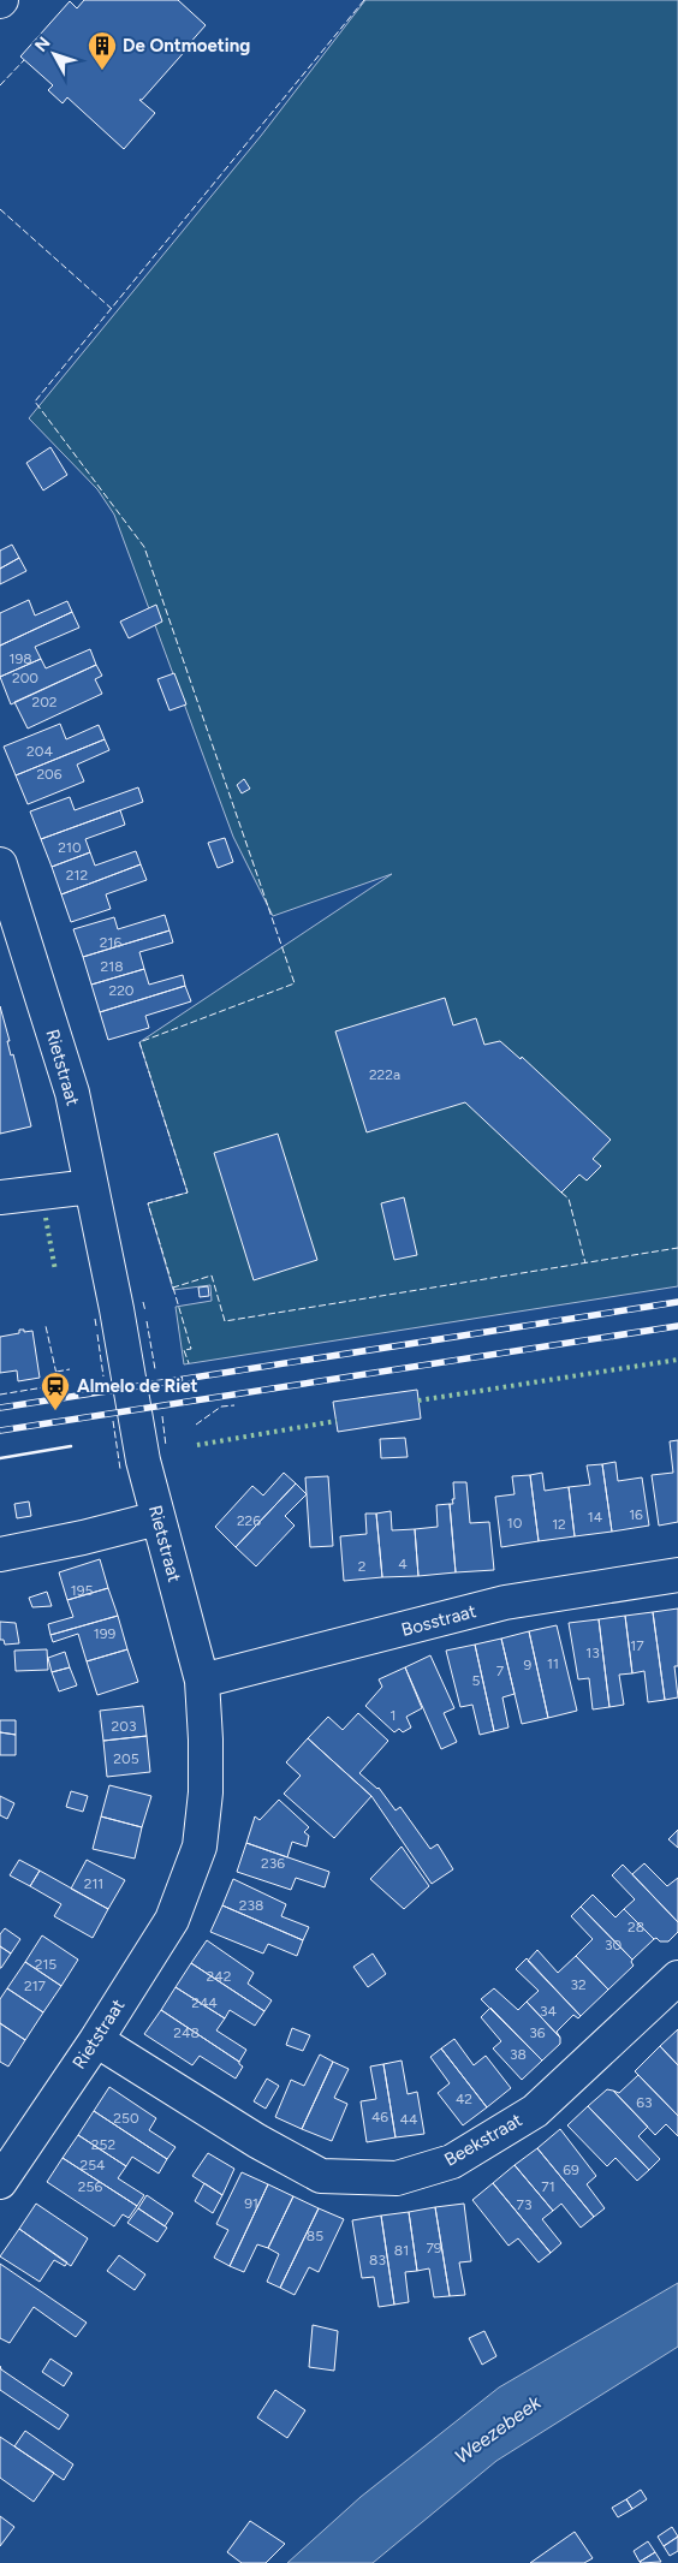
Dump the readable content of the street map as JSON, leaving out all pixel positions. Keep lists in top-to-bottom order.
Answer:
{
  "streets": {
    "street": ["Rietstraat", "Bosstraat", "Beekstraat"]
  },
  "crossings": [
    ["Rietstraat", "Bosstraat"],
    ["Rietstraat", "Beekstraat"]
  ],
  "water": ["Weezebeek"],
  "places": {
    "building": ["De Ontmoeting"],
    "station": ["Almelo de Riet"]
  },
  "house_numbers": [
    "198",
    "200",
    "202",
    "204",
    "206",
    "210",
    "212",
    "216",
    "218",
    "220",
    "222a",
    "16",
    "14",
    "226",
    "10",
    "12",
    "4",
    "2",
    "195",
    "199",
    "17",
    "13",
    "11",
    "9",
    "7",
    "5",
    "1",
    "203",
    "205",
    "236",
    "211",
    "238",
    "28",
    "30",
    "215",
    "242",
    "32",
    "217",
    "244",
    "34",
    "248",
    "36",
    "38",
    "42",
    "63",
    "46",
    "250",
    "44",
    "252",
    "254",
    "69",
    "256",
    "71",
    "91",
    "73",
    "85",
    "79",
    "81",
    "83"
  ],
  "north": "top left"
}
